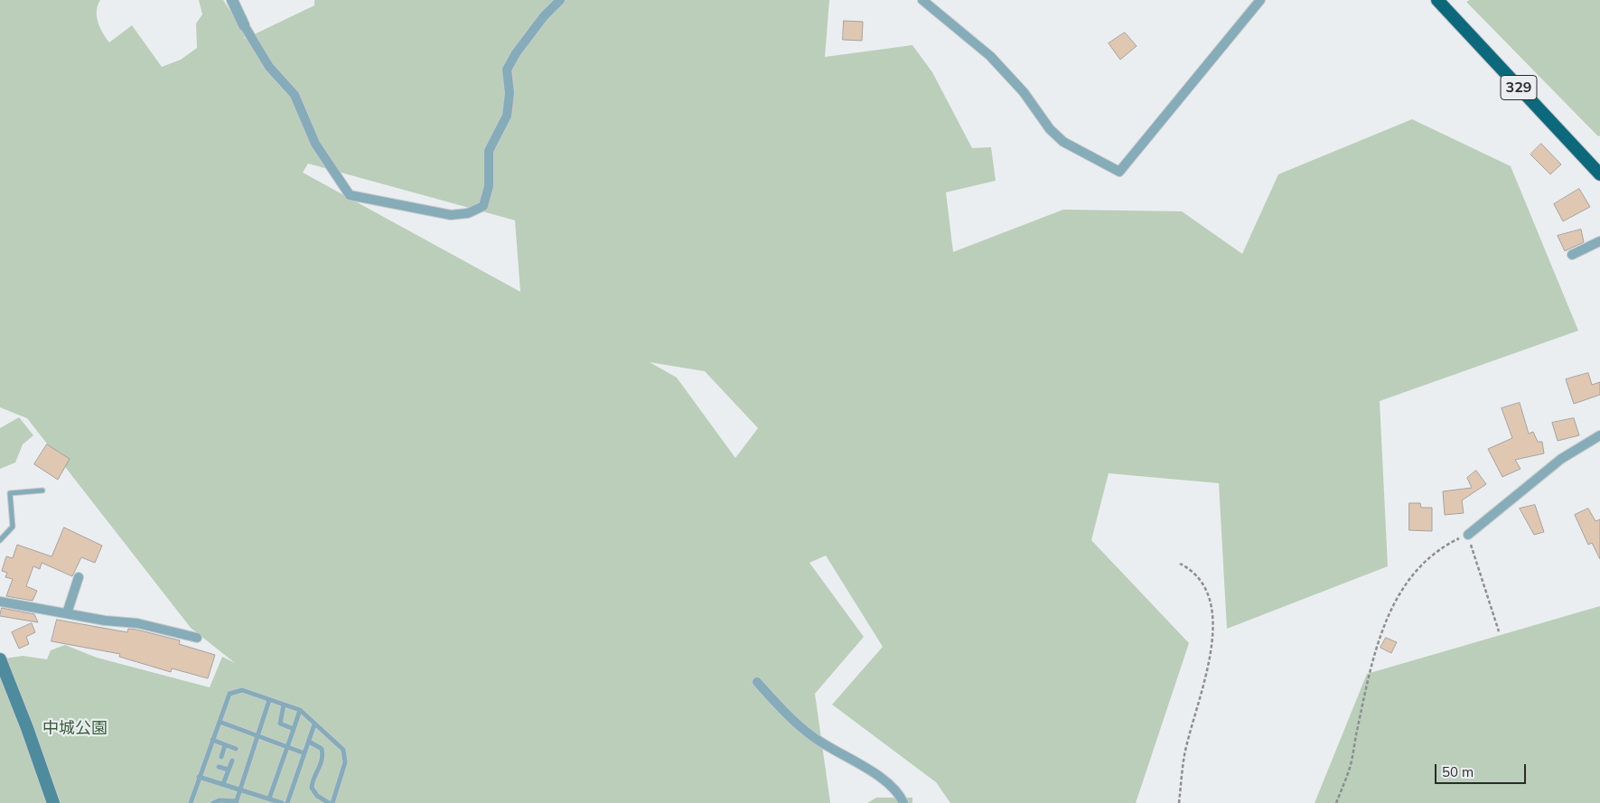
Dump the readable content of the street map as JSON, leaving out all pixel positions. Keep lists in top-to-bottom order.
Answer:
{
  "streets": {
    "highway": ["329"]
  },
  "parks": ["中城公園"],
  "scale_bar": "50 m"
}
